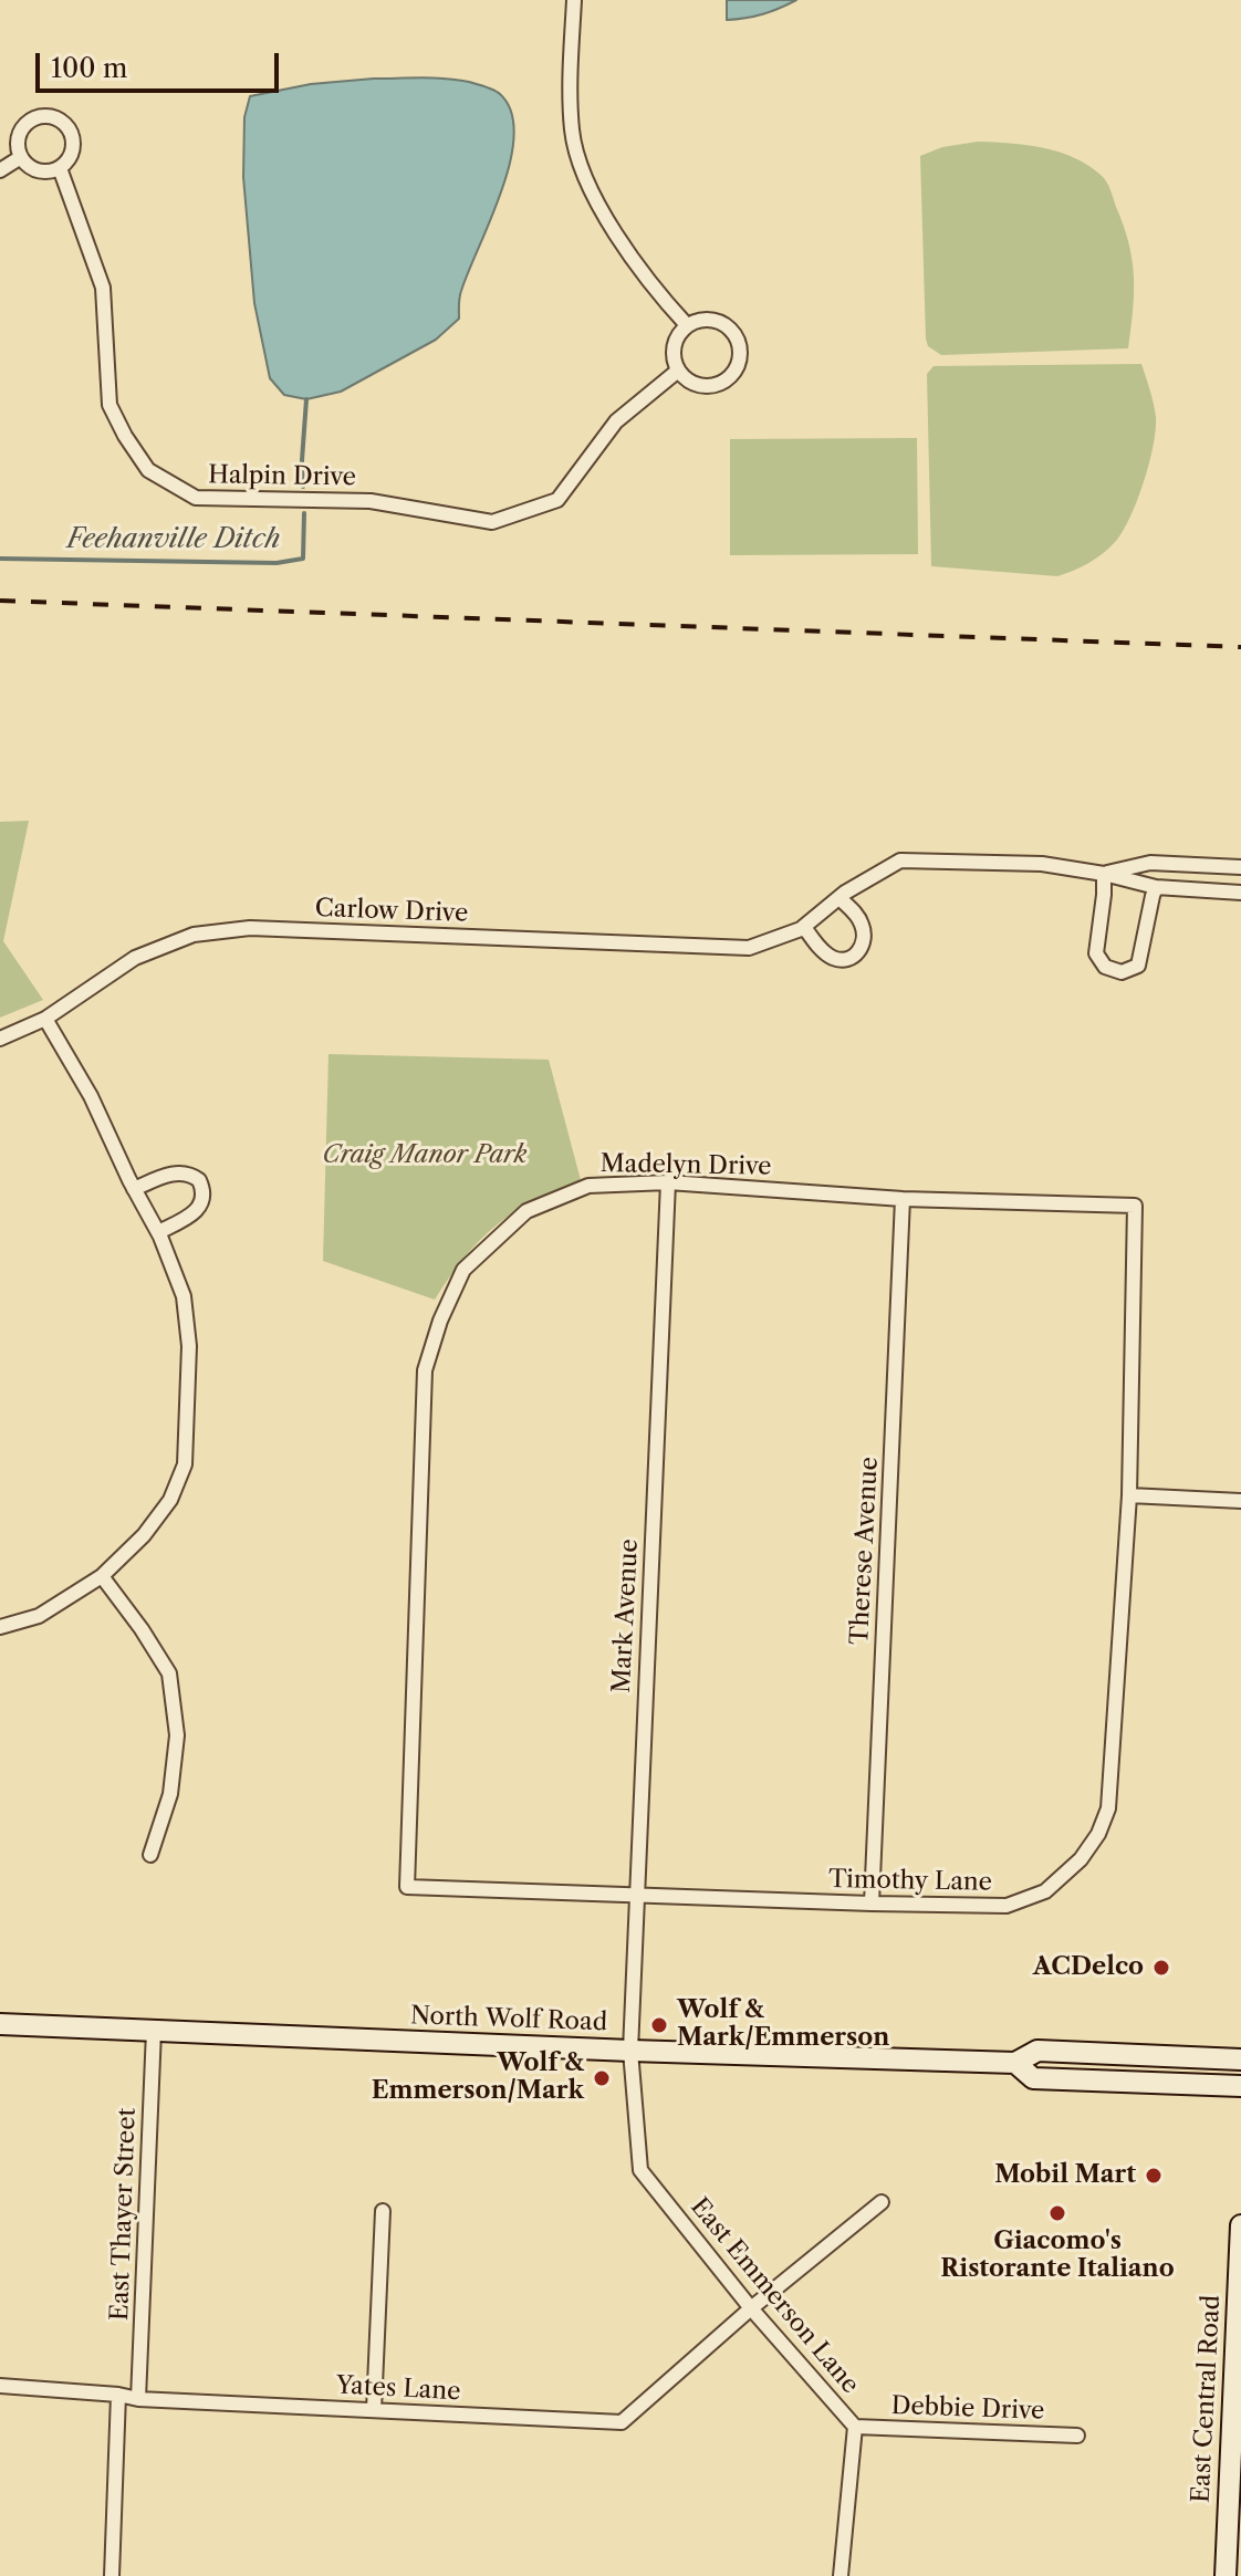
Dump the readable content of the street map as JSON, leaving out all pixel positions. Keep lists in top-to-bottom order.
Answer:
{
  "streets": {
    "main road": ["North Wolf Road", "East Central Road"],
    "street": [
      "Halpin Drive",
      "Carlow Drive",
      "Madelyn Drive",
      "Therese Avenue",
      "Mark Avenue",
      "Timothy Lane",
      "East Thayer Street",
      "East Emmerson Lane",
      "Yates Lane",
      "Debbie Drive"
    ]
  },
  "crossings": [
    ["Madelyn Drive", "Therese Avenue"],
    ["Madelyn Drive", "Mark Avenue"],
    ["Madelyn Drive", "Timothy Lane"],
    ["Therese Avenue", "Timothy Lane"],
    ["Mark Avenue", "Timothy Lane"],
    ["Mark Avenue", "North Wolf Road"],
    ["Mark Avenue", "East Emmerson Lane"],
    ["North Wolf Road", "East Thayer Street"],
    ["North Wolf Road", "East Emmerson Lane"],
    ["East Thayer Street", "Yates Lane"],
    ["East Emmerson Lane", "Yates Lane"],
    ["East Emmerson Lane", "Debbie Drive"]
  ],
  "water": ["Feehanville Ditch"],
  "parks": ["Craig Manor Park"],
  "places": [
    "ACDelco",
    "Wolf & Mark/Emmerson",
    "Wolf & Emmerson/Mark",
    "Mobil Mart",
    "Giacomo's Ristorante Italiano"
  ],
  "scale_bar": "100 m"
}
